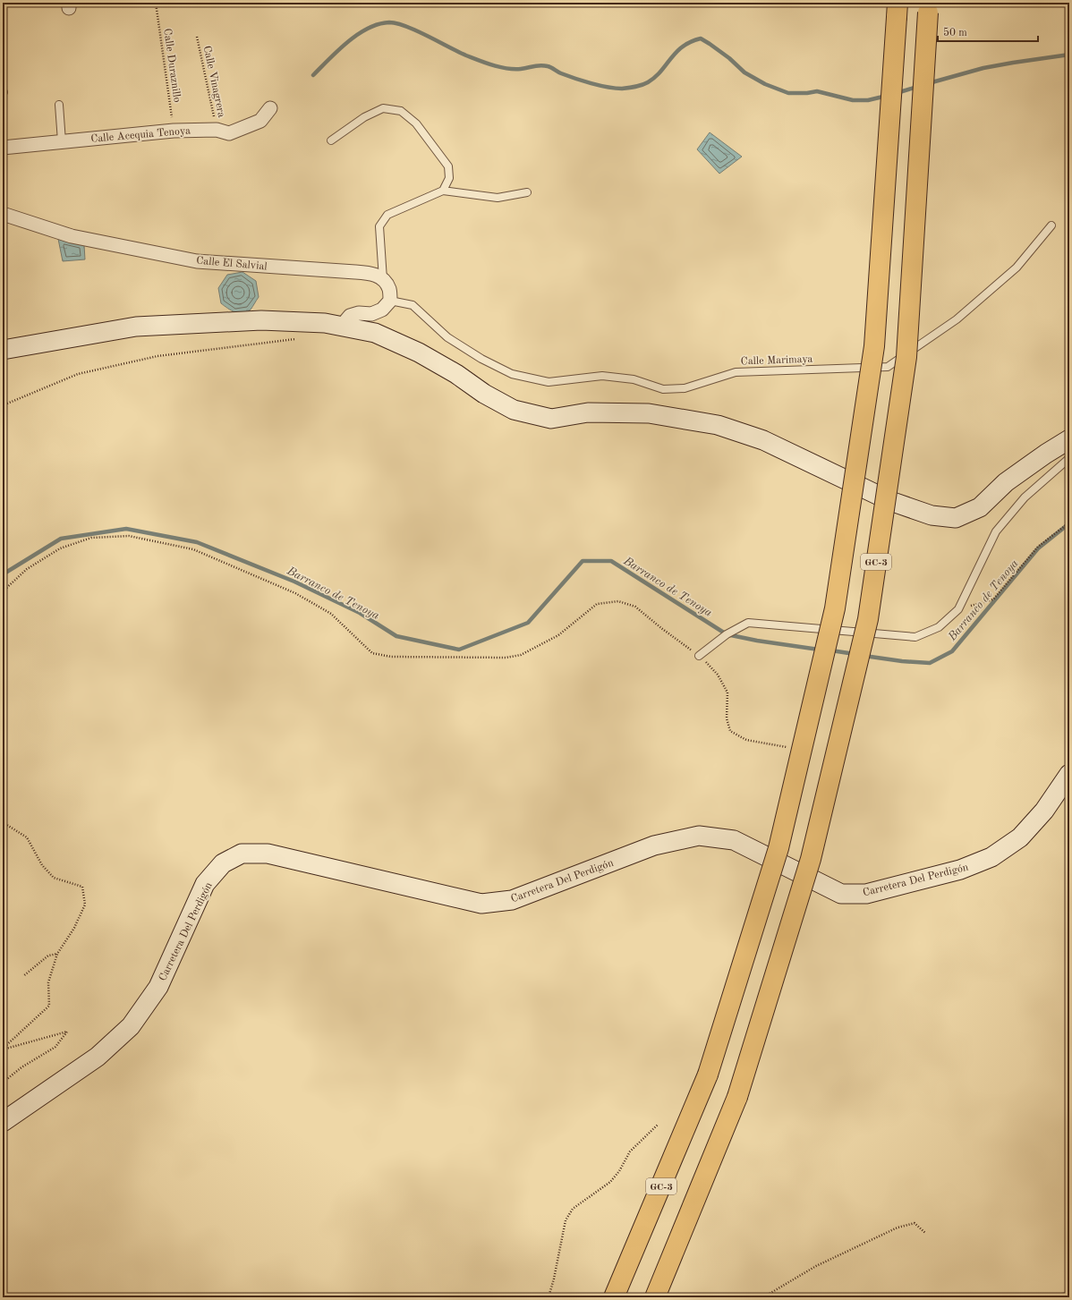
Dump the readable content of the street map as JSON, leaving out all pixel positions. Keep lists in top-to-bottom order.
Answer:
{
  "streets": {
    "highway": ["GC-3"],
    "street": ["Calle Acequia Tenoya", "Calle El Salvial", "Carretera Del Perdigón"],
    "lane": ["Calle Marimaya"],
    "path": ["Calle Duraznillo", "Calle Vinagrera"]
  },
  "crossings": [
    ["Calle Duraznillo", "Calle Acequia Tenoya"],
    ["Calle Vinagrera", "Calle Acequia Tenoya"]
  ],
  "water": ["Barranco de Tenoya"],
  "scale_bar": "50 m"
}
